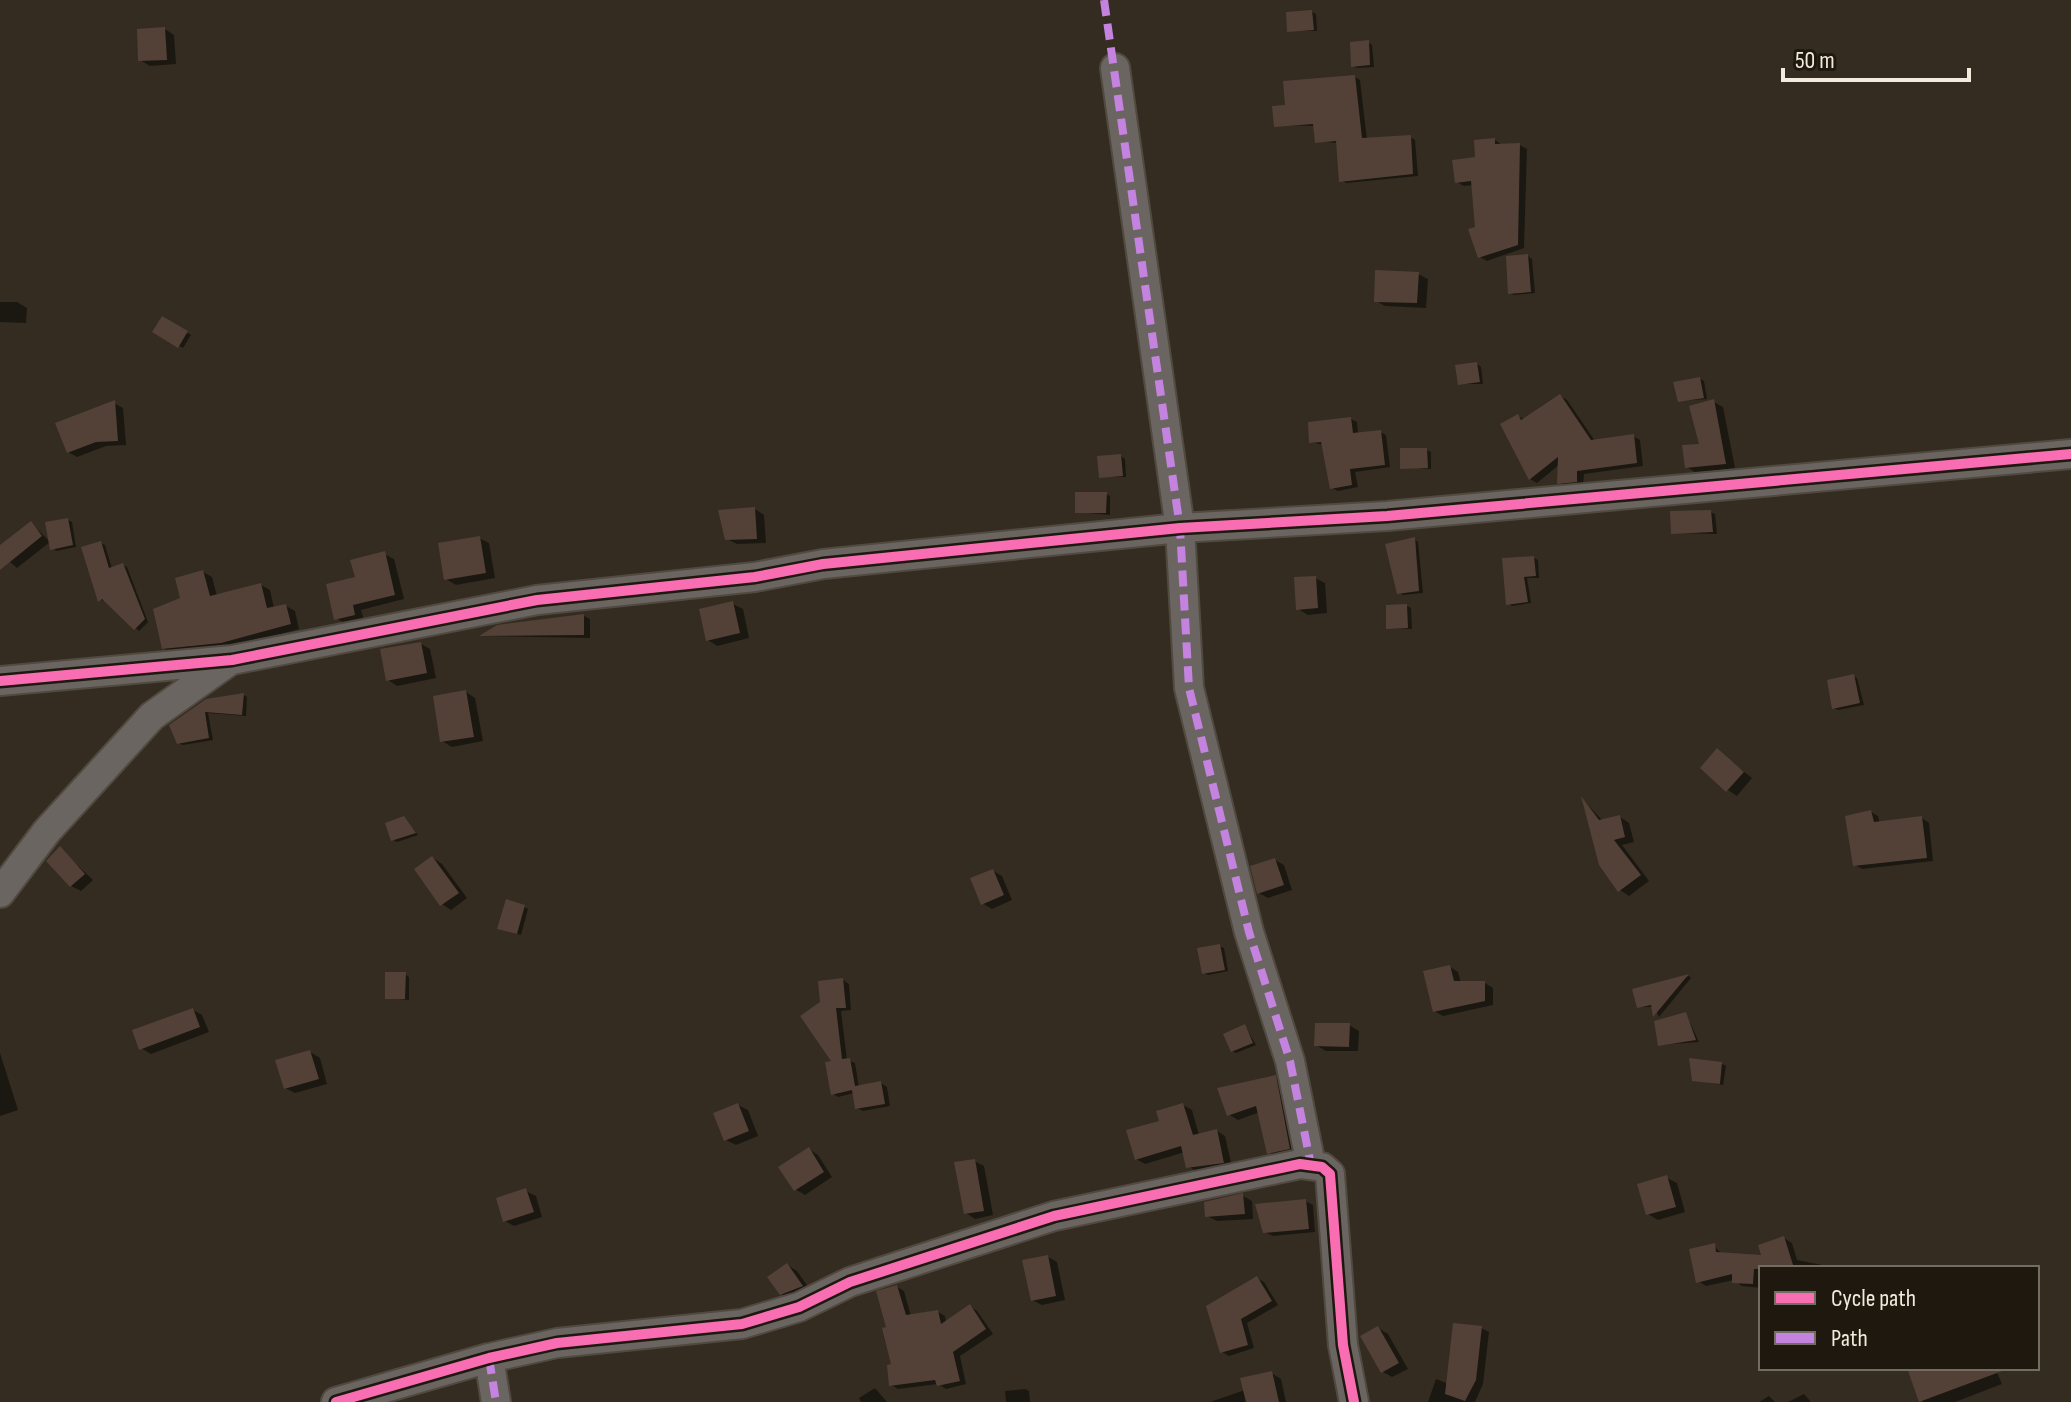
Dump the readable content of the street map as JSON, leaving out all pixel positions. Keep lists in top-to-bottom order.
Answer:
{
  "legend": ["Cycle path", "Path"],
  "scale_bar": "50 m"
}
